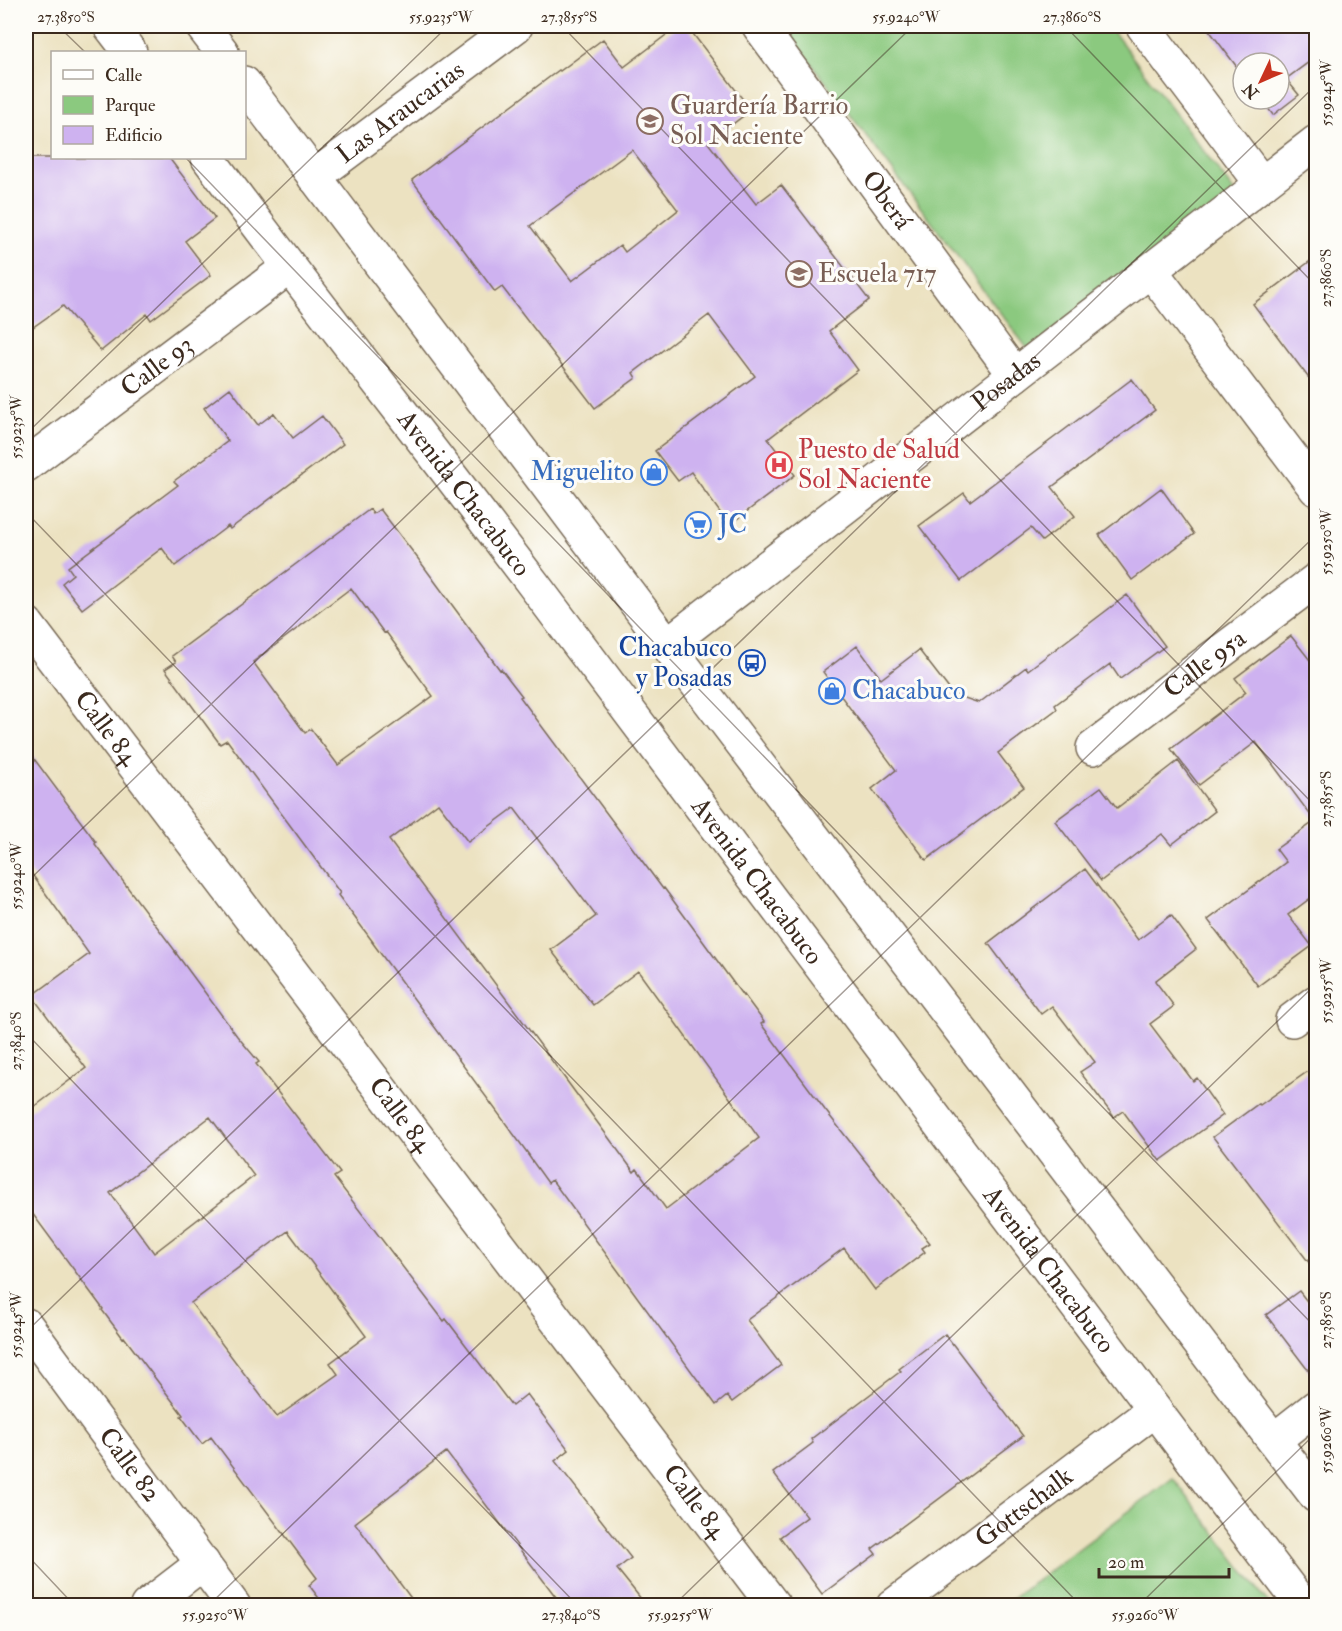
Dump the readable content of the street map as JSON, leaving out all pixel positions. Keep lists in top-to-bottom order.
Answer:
{
  "streets": {
    "street": [
      "Las Araucarias",
      "Oberá",
      "Calle 93",
      "Posadas",
      "Avenida Chacabuco",
      "Calle 95a",
      "Calle 84",
      "Calle 82",
      "Gottschalk"
    ]
  },
  "crossings": [
    ["Oberá", "Posadas"],
    ["Calle 93", "Avenida Chacabuco"],
    ["Avenida Chacabuco", "Gottschalk"]
  ],
  "places": {
    "school or university": ["Guardería Barrio Sol Naciente", "Escuela 717"],
    "hospital": ["Puesto de Salud Sol Naciente"],
    "shop": ["Miguelito", "Chacabuco"],
    "supermarket": ["JC"],
    "bus stop": ["Chacabuco y Posadas"]
  },
  "legend": ["Calle", "Parque", "Edificio"],
  "scale_bar": "20 m",
  "north": "bottom left",
  "coordinates": [
    "27.3850°S",
    "55.9235°W",
    "27.3855°S",
    "55.9240°W",
    "27.3860°S",
    "55.9245°W",
    "55.9250°W",
    "55.9255°W",
    "27.3840°S",
    "55.9260°W"
  ]
}
